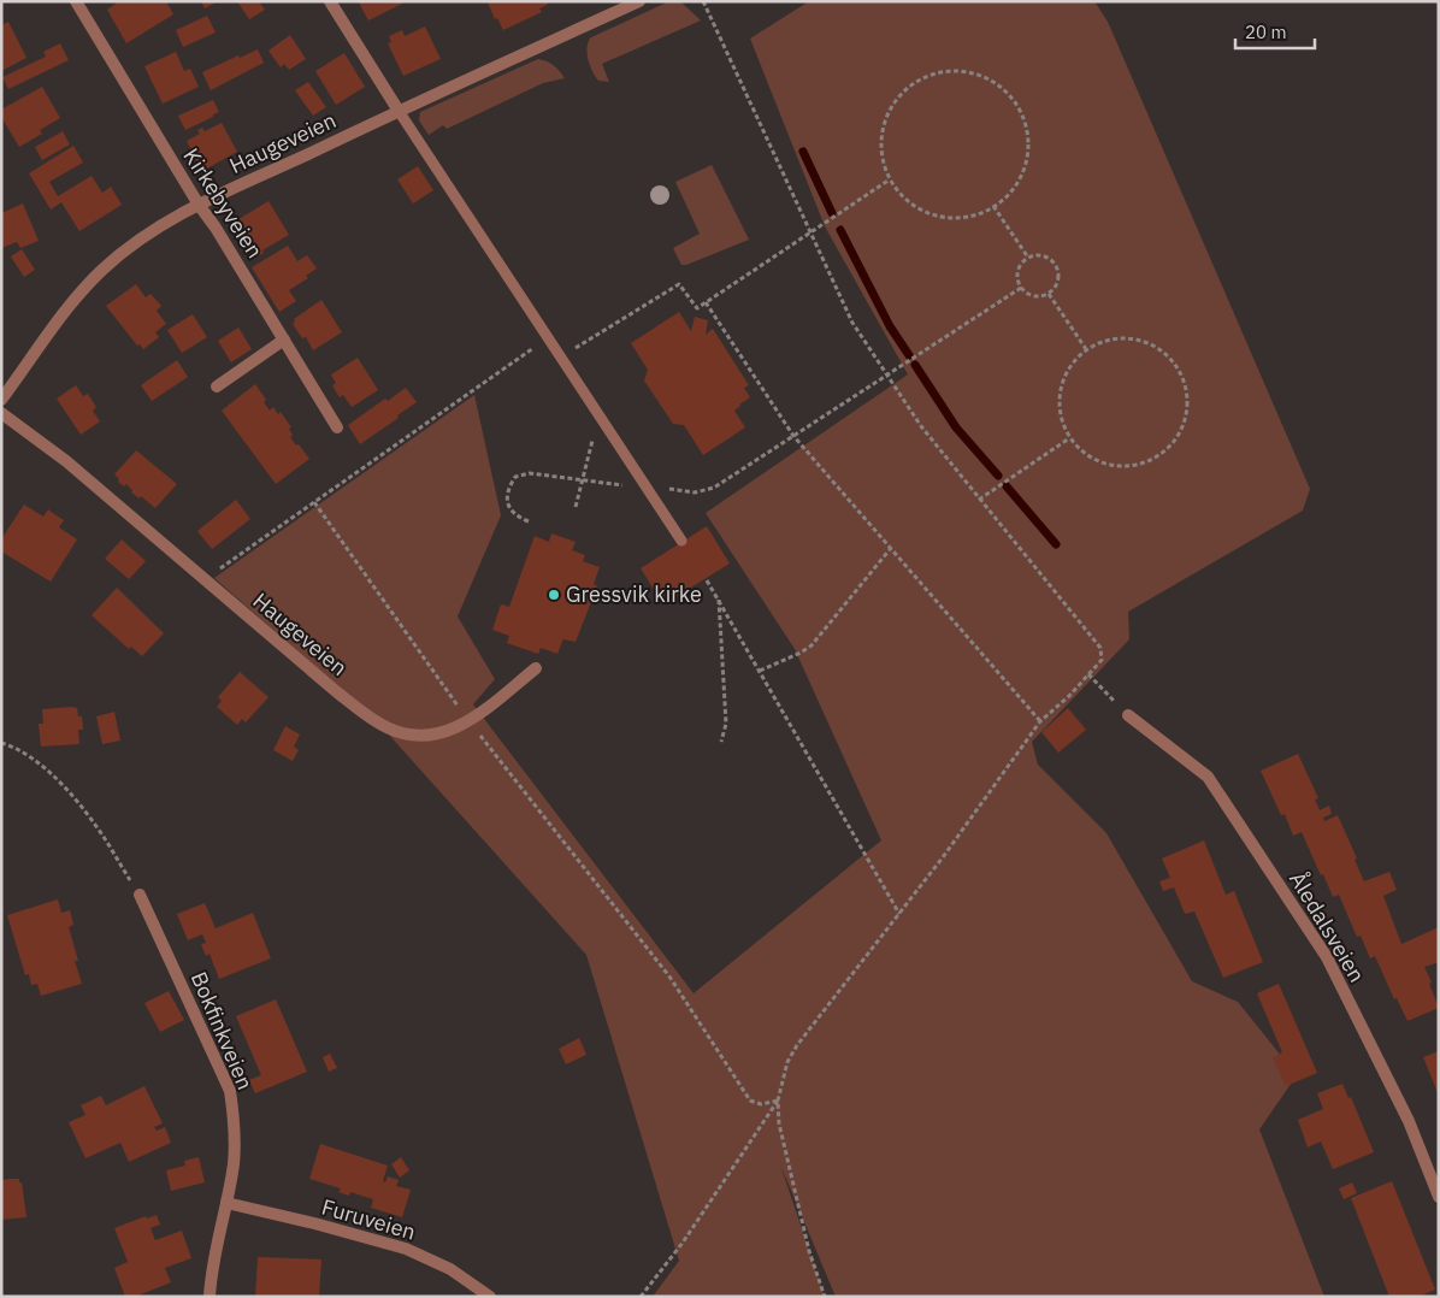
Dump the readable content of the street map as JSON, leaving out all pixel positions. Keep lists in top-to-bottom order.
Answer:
{
  "streets": {
    "street": [
      "Haugeveien",
      "Kirkebyveien",
      "Åledalsveien",
      "Bokfinkveien",
      "Furuveien"
    ]
  },
  "crossings": [
    ["Haugeveien", "Kirkebyveien"],
    ["Bokfinkveien", "Furuveien"]
  ],
  "places": ["Gressvik kirke"],
  "scale_bar": "20 m"
}
